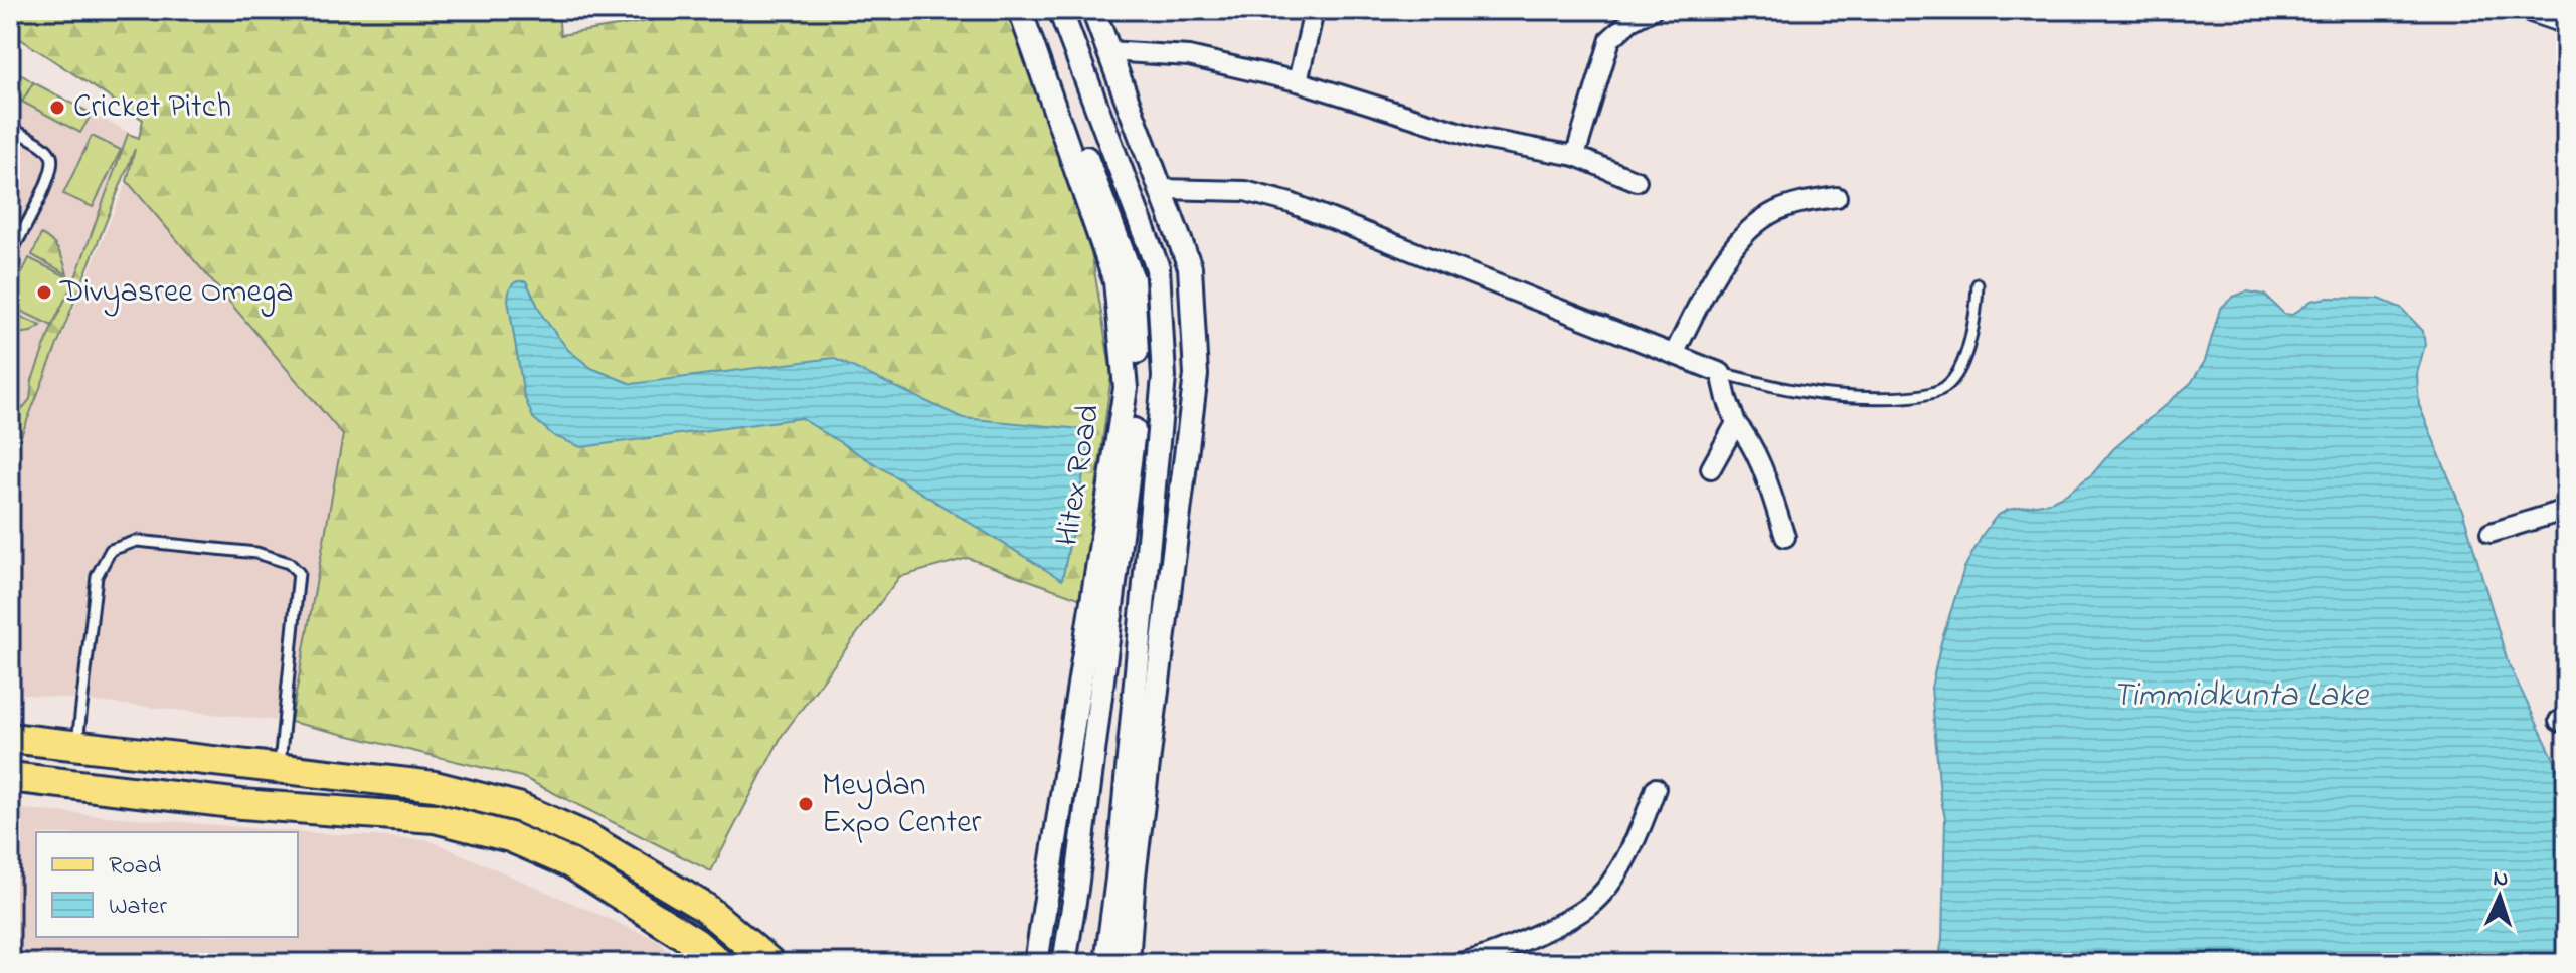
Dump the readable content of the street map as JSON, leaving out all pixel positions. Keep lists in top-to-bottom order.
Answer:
{
  "streets": {
    "street": ["Hitex Road"]
  },
  "water": ["Timmidkunta Lake"],
  "places": ["Cricket Pitch", "Divyasree Omega", "Meydan Expo Center"],
  "legend": ["Road", "Water"],
  "north": "top"
}
